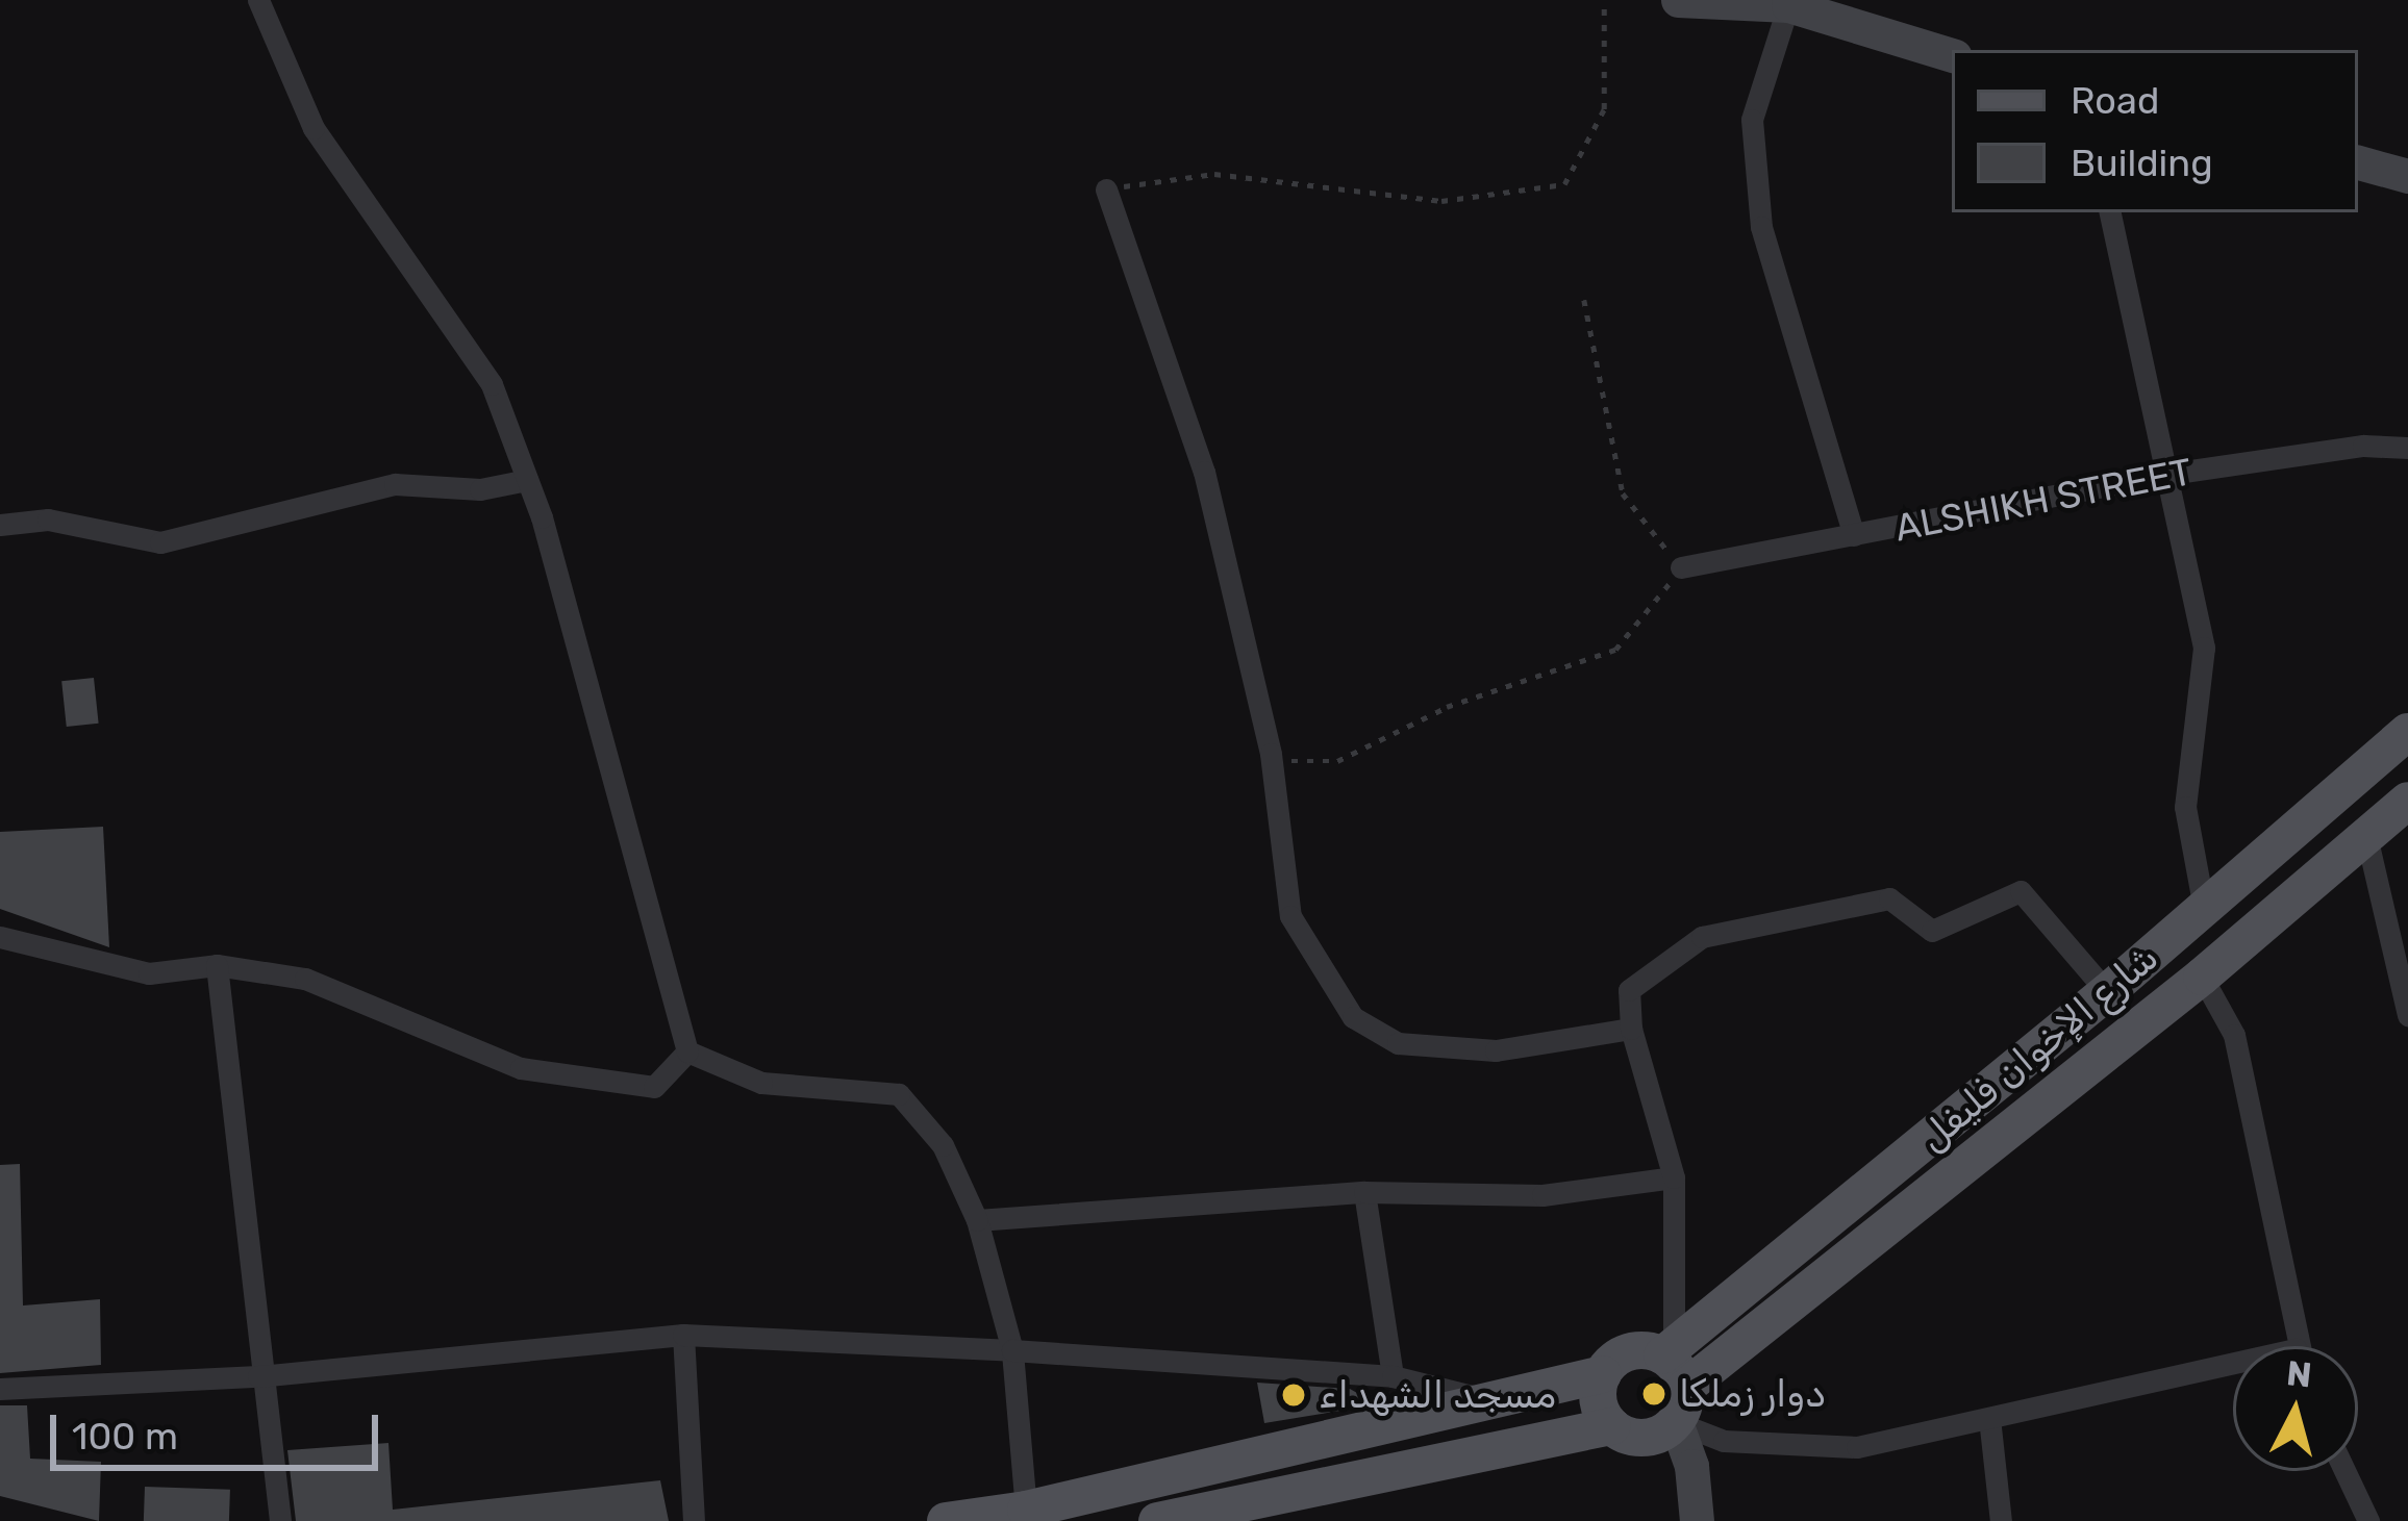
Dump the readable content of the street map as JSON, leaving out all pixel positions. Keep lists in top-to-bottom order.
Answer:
{
  "streets": {
    "main road": ["شارع الإخوان فليفل"],
    "street": ["ALSHIKH STREET"]
  },
  "places": ["دوار زملكا", "مسجد الشهداء"],
  "legend": ["Road", "Building"],
  "scale_bar": "100 m",
  "north": "top"
}
